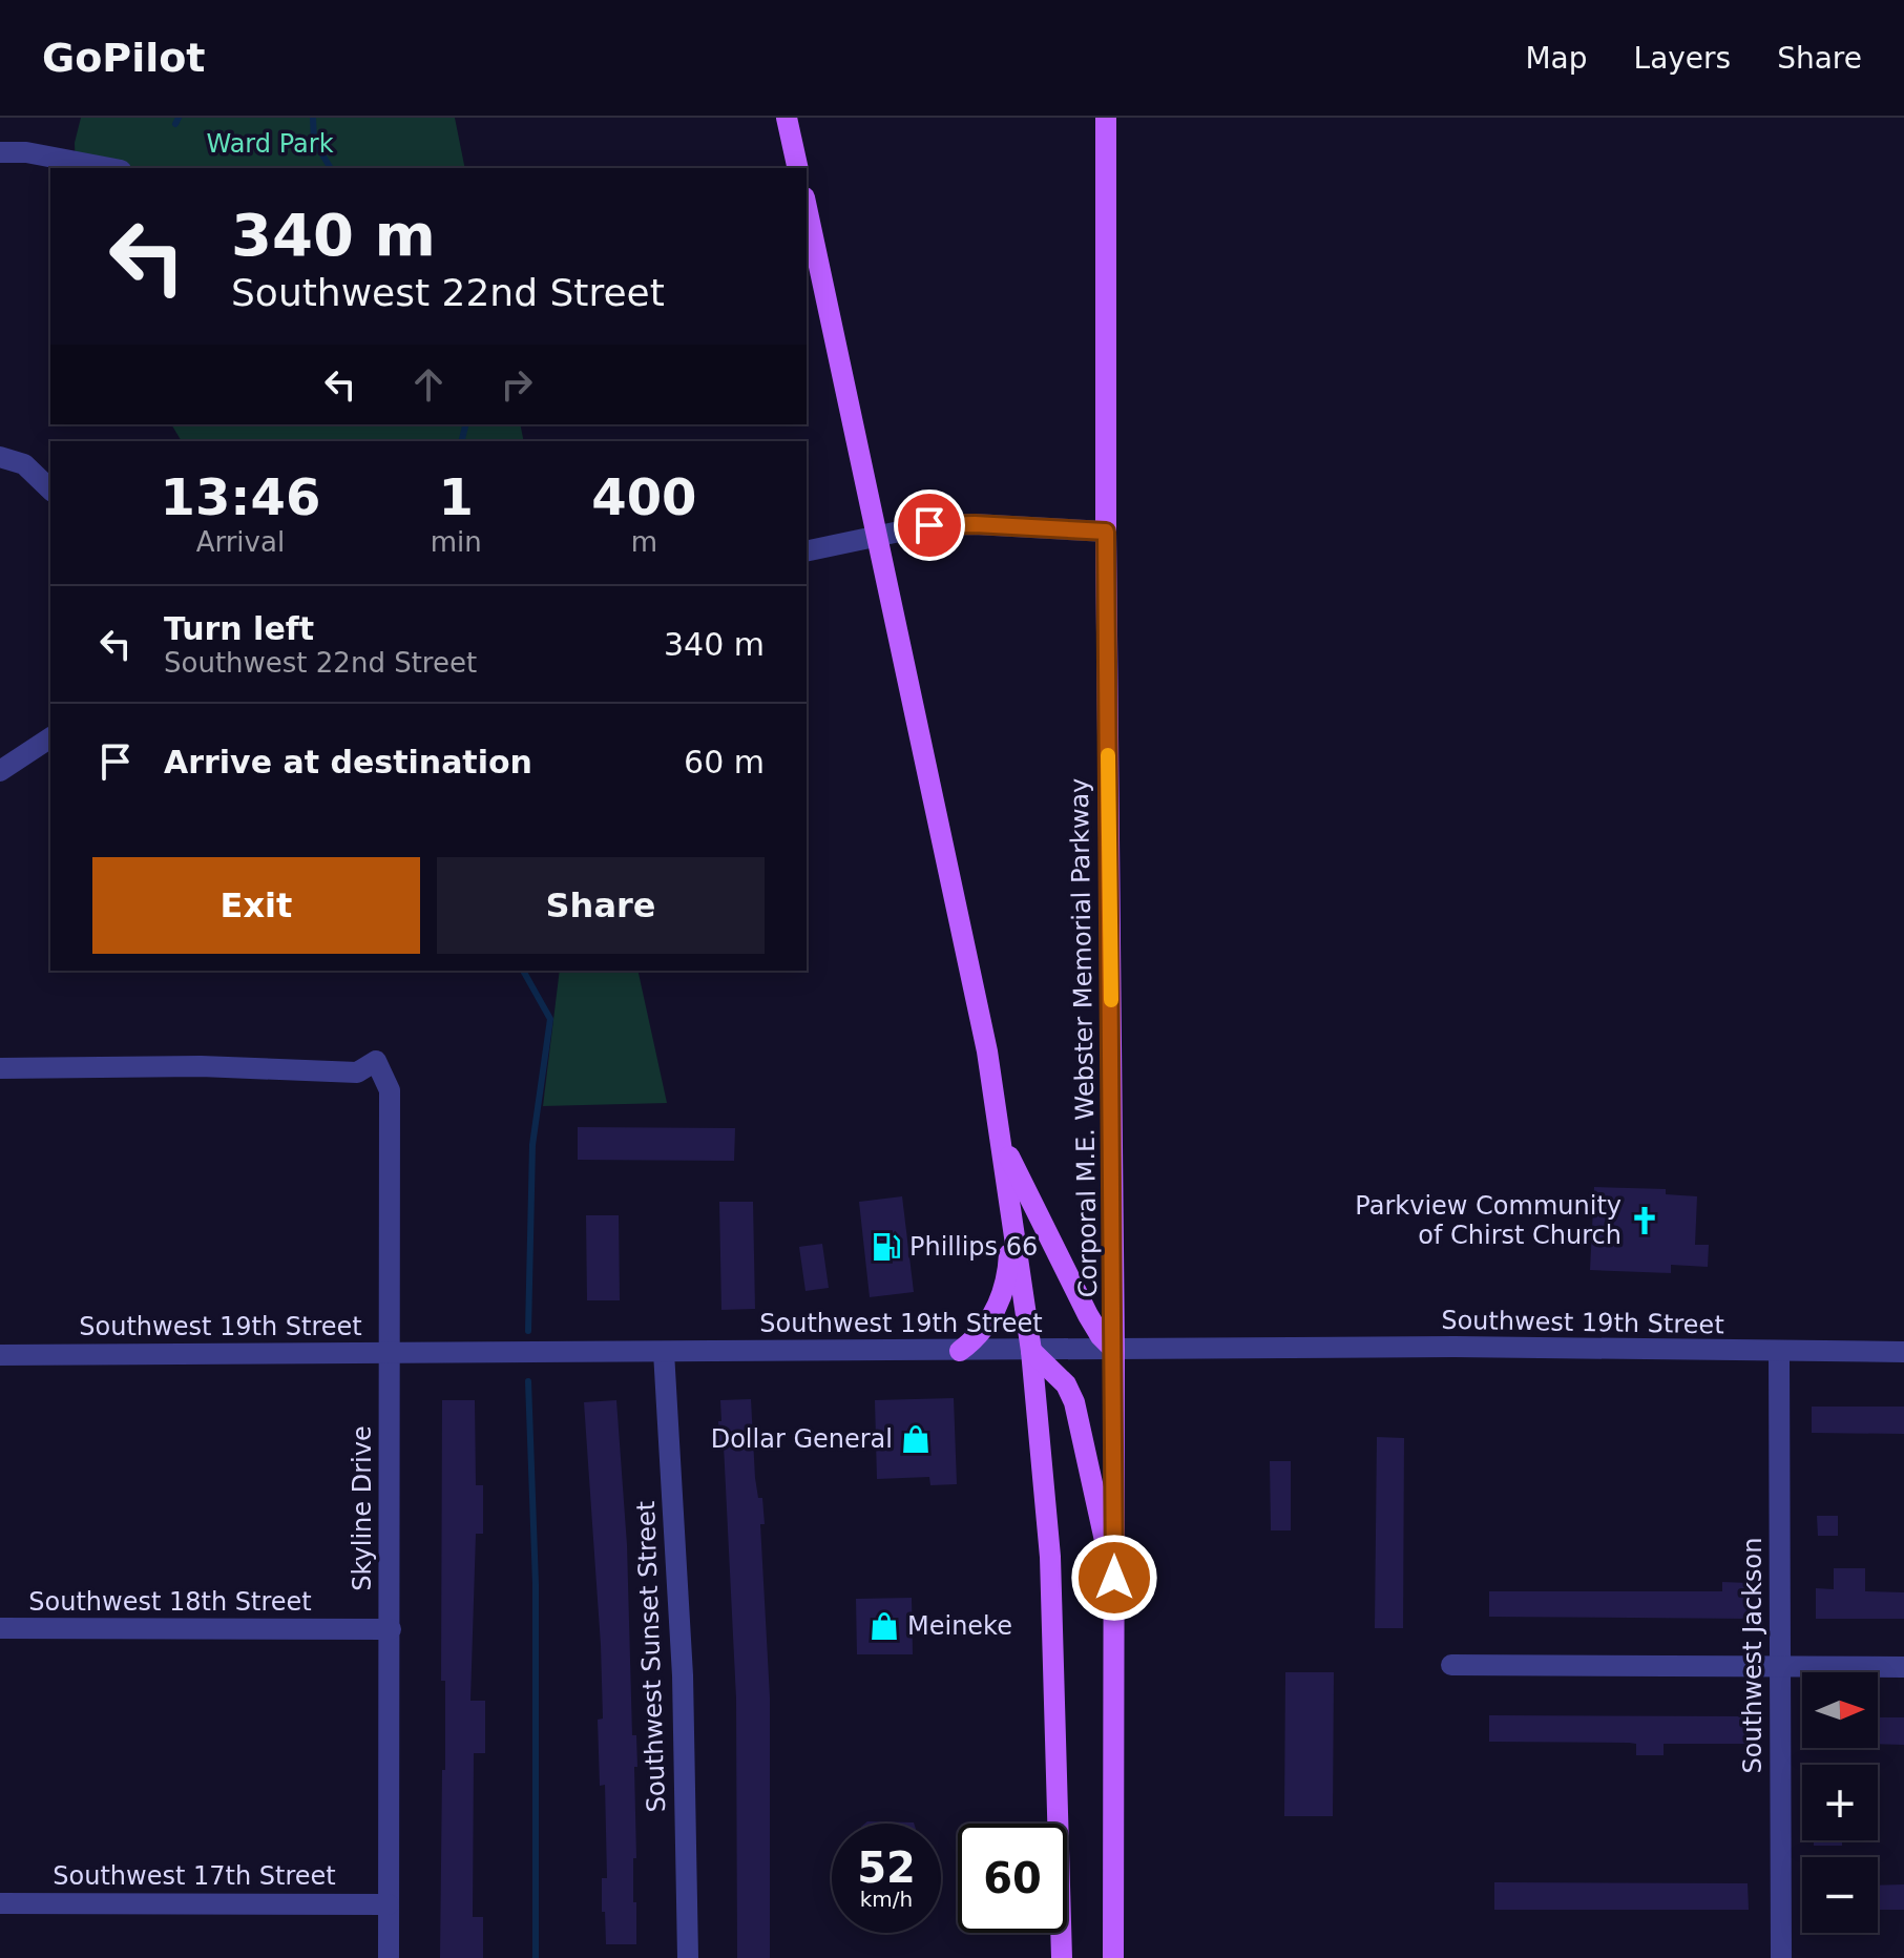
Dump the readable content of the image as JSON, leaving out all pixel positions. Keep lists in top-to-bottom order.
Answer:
{
  "streets": {
    "main road": ["Corporal M.E. Webster Memorial Parkway"],
    "street": [
      "Southwest 19th Street",
      "Skyline Drive",
      "Southwest 18th Street",
      "Southwest Jackson",
      "Southwest Sunset Street",
      "Southwest 17th Street"
    ]
  },
  "crossings": [
    ["Corporal M.E. Webster Memorial Parkway", "Southwest 19th Street"],
    ["Southwest 19th Street", "Skyline Drive"],
    ["Southwest 19th Street", "Southwest Jackson"],
    ["Southwest 19th Street", "Southwest Sunset Street"],
    ["Skyline Drive", "Southwest 18th Street"],
    ["Skyline Drive", "Southwest 17th Street"]
  ],
  "parks": ["Ward Park"],
  "places": {
    "church": ["Parkview Community of Chirst Church"],
    "fuel station": ["Phillips 66"],
    "shop": ["Dollar General", "Meineke"]
  },
  "north": "right",
  "page": {
    "header": "GoPilot",
    "nav": ["Map", "Layers", "Share"],
    "turn": ["340 m", "Southwest 22nd Street"],
    "eta": [
      "13:46",
      "Arrival",
      "1",
      "min",
      "400",
      "m"
    ],
    "list": [
      {
        "name": "Turn left",
        "note": "Southwest 22nd Street",
        "value": "340 m"
      },
      {
        "name": "Arrive at destination",
        "value": "60 m"
      }
    ],
    "buttons": ["Exit", "Share"],
    "map_buttons": ["+", "−"],
    "speed": "52 km/h",
    "limit": "60"
  }
}
